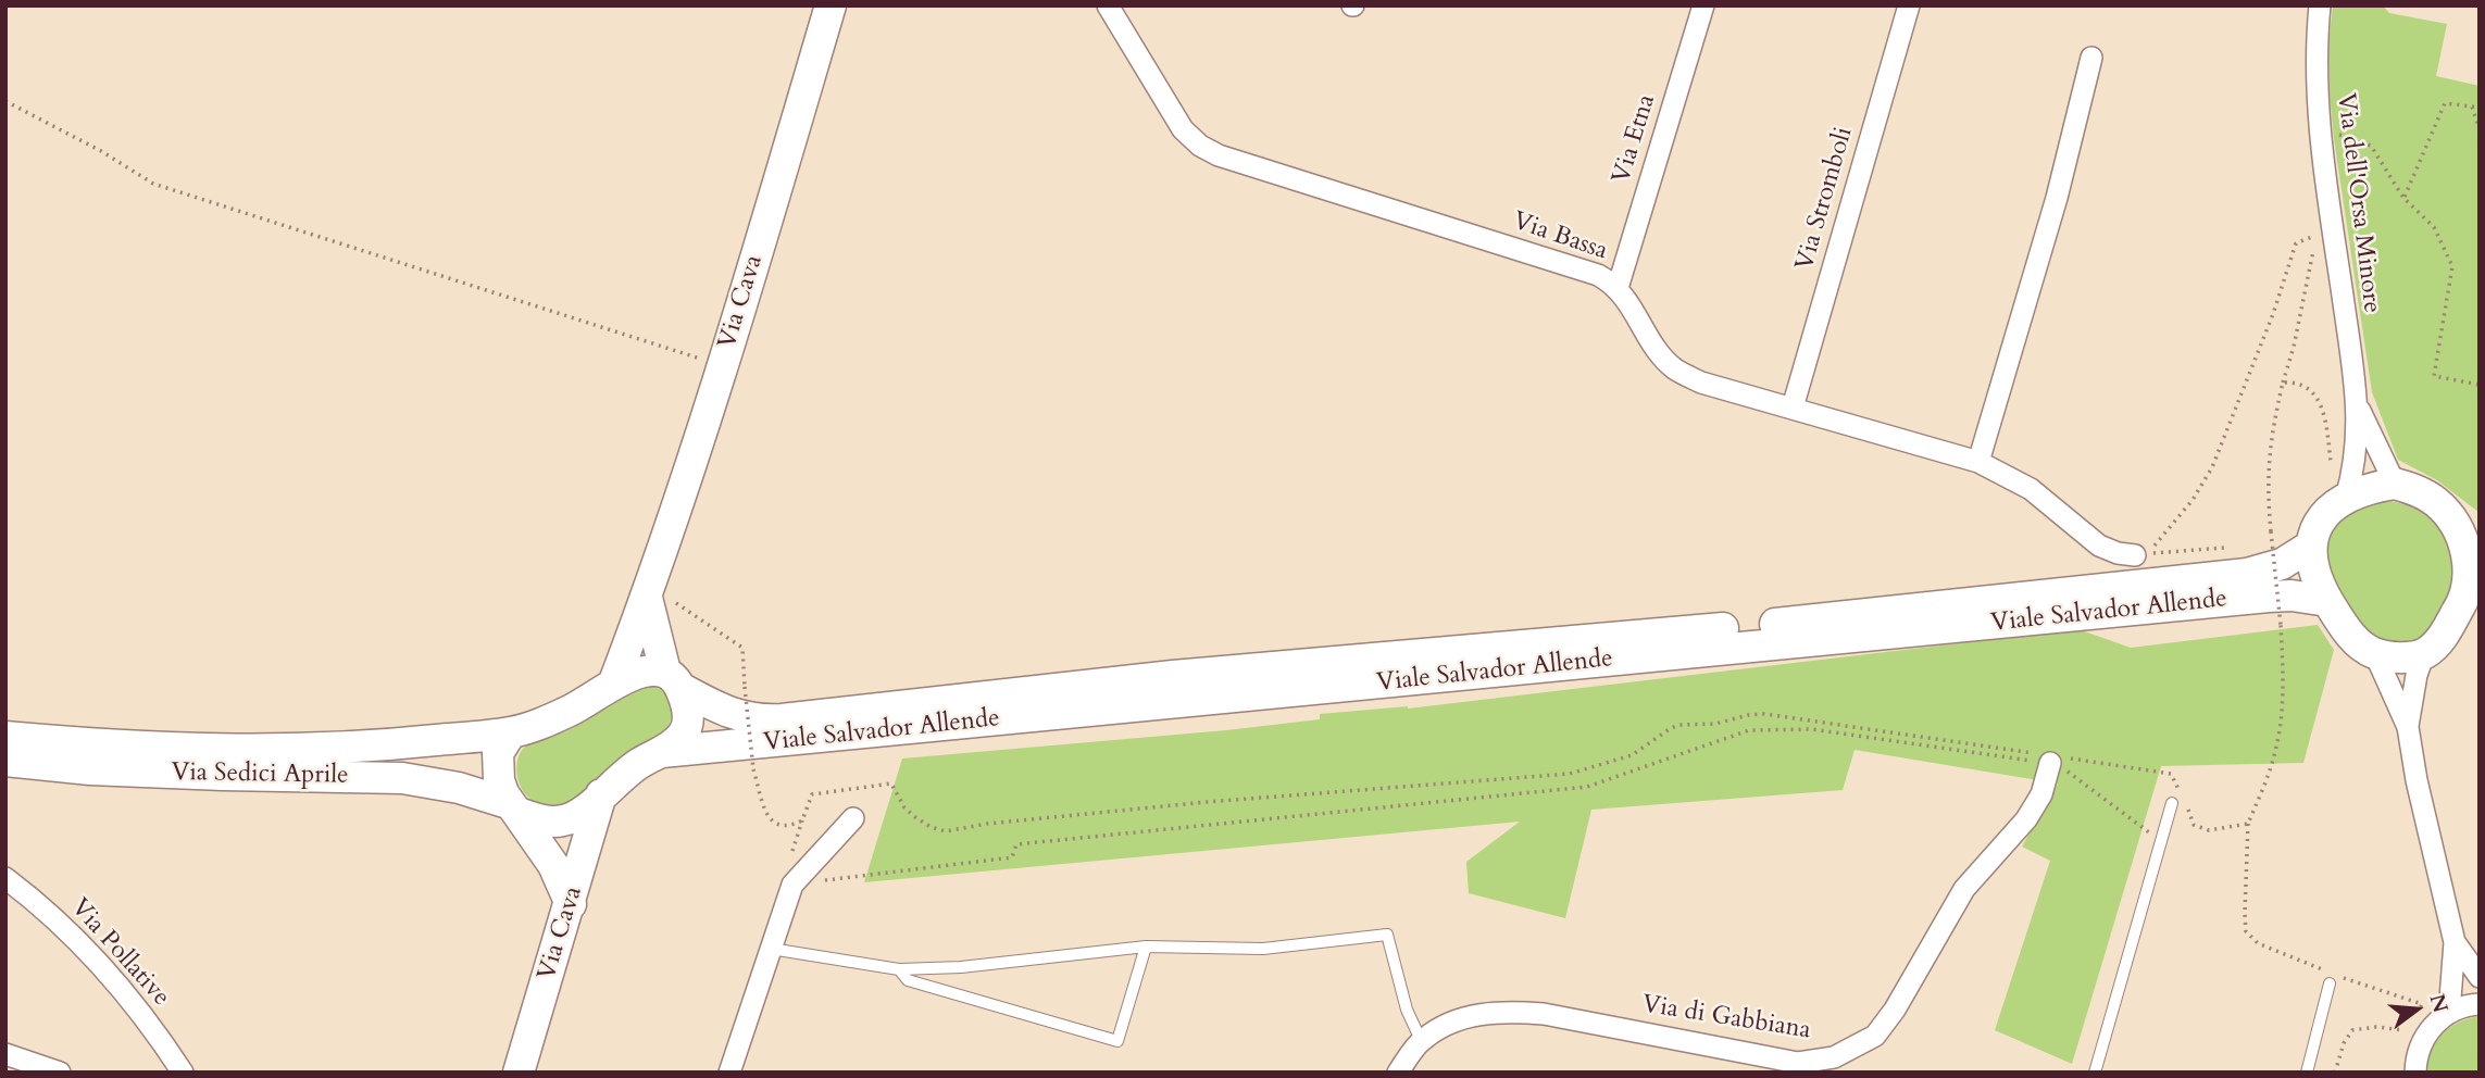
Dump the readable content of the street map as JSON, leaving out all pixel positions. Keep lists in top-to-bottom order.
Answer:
{
  "streets": {
    "main road": ["Via Cava", "Viale Salvador Allende", "Via Sedici Aprile"],
    "street": [
      "Via Etna",
      "Via Stromboli",
      "Via dell'Orsa Minore",
      "Via Bassa",
      "Via Pollative",
      "Via di Gabbiana"
    ]
  },
  "crossings": [
    ["Via Etna", "Via Bassa"],
    ["Via Stromboli", "Via Bassa"],
    ["Via Cava", "Via Sedici Aprile"],
    ["Viale Salvador Allende", "Via Sedici Aprile"]
  ],
  "north": "right"
}
